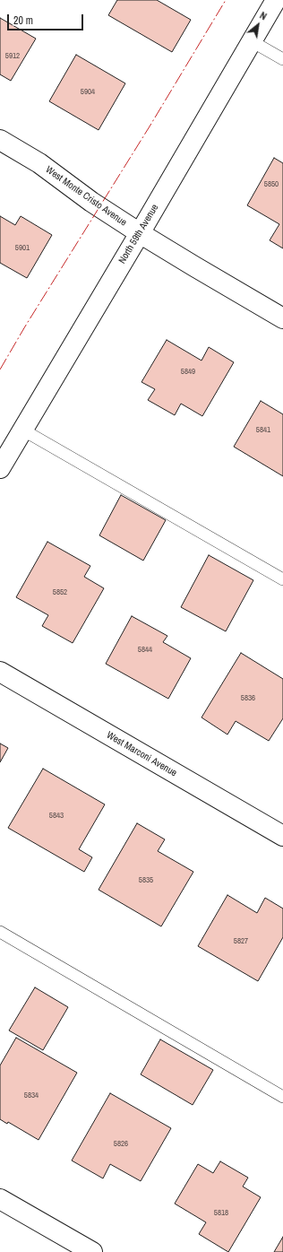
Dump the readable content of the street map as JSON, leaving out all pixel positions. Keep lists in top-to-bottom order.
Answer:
{
  "streets": {
    "street": ["West Monte Cristo Avenue", "North 59th Avenue", "West Marconi Avenue"]
  },
  "crossings": [
    ["West Monte Cristo Avenue", "North 59th Avenue"]
  ],
  "house_numbers": [
    "5912",
    "5904",
    "5850",
    "5901",
    "5849",
    "5841",
    "5852",
    "5844",
    "5836",
    "5843",
    "5835",
    "5827",
    "5834",
    "5826",
    "5818"
  ],
  "scale_bar": "20 m",
  "north": "top right"
}
